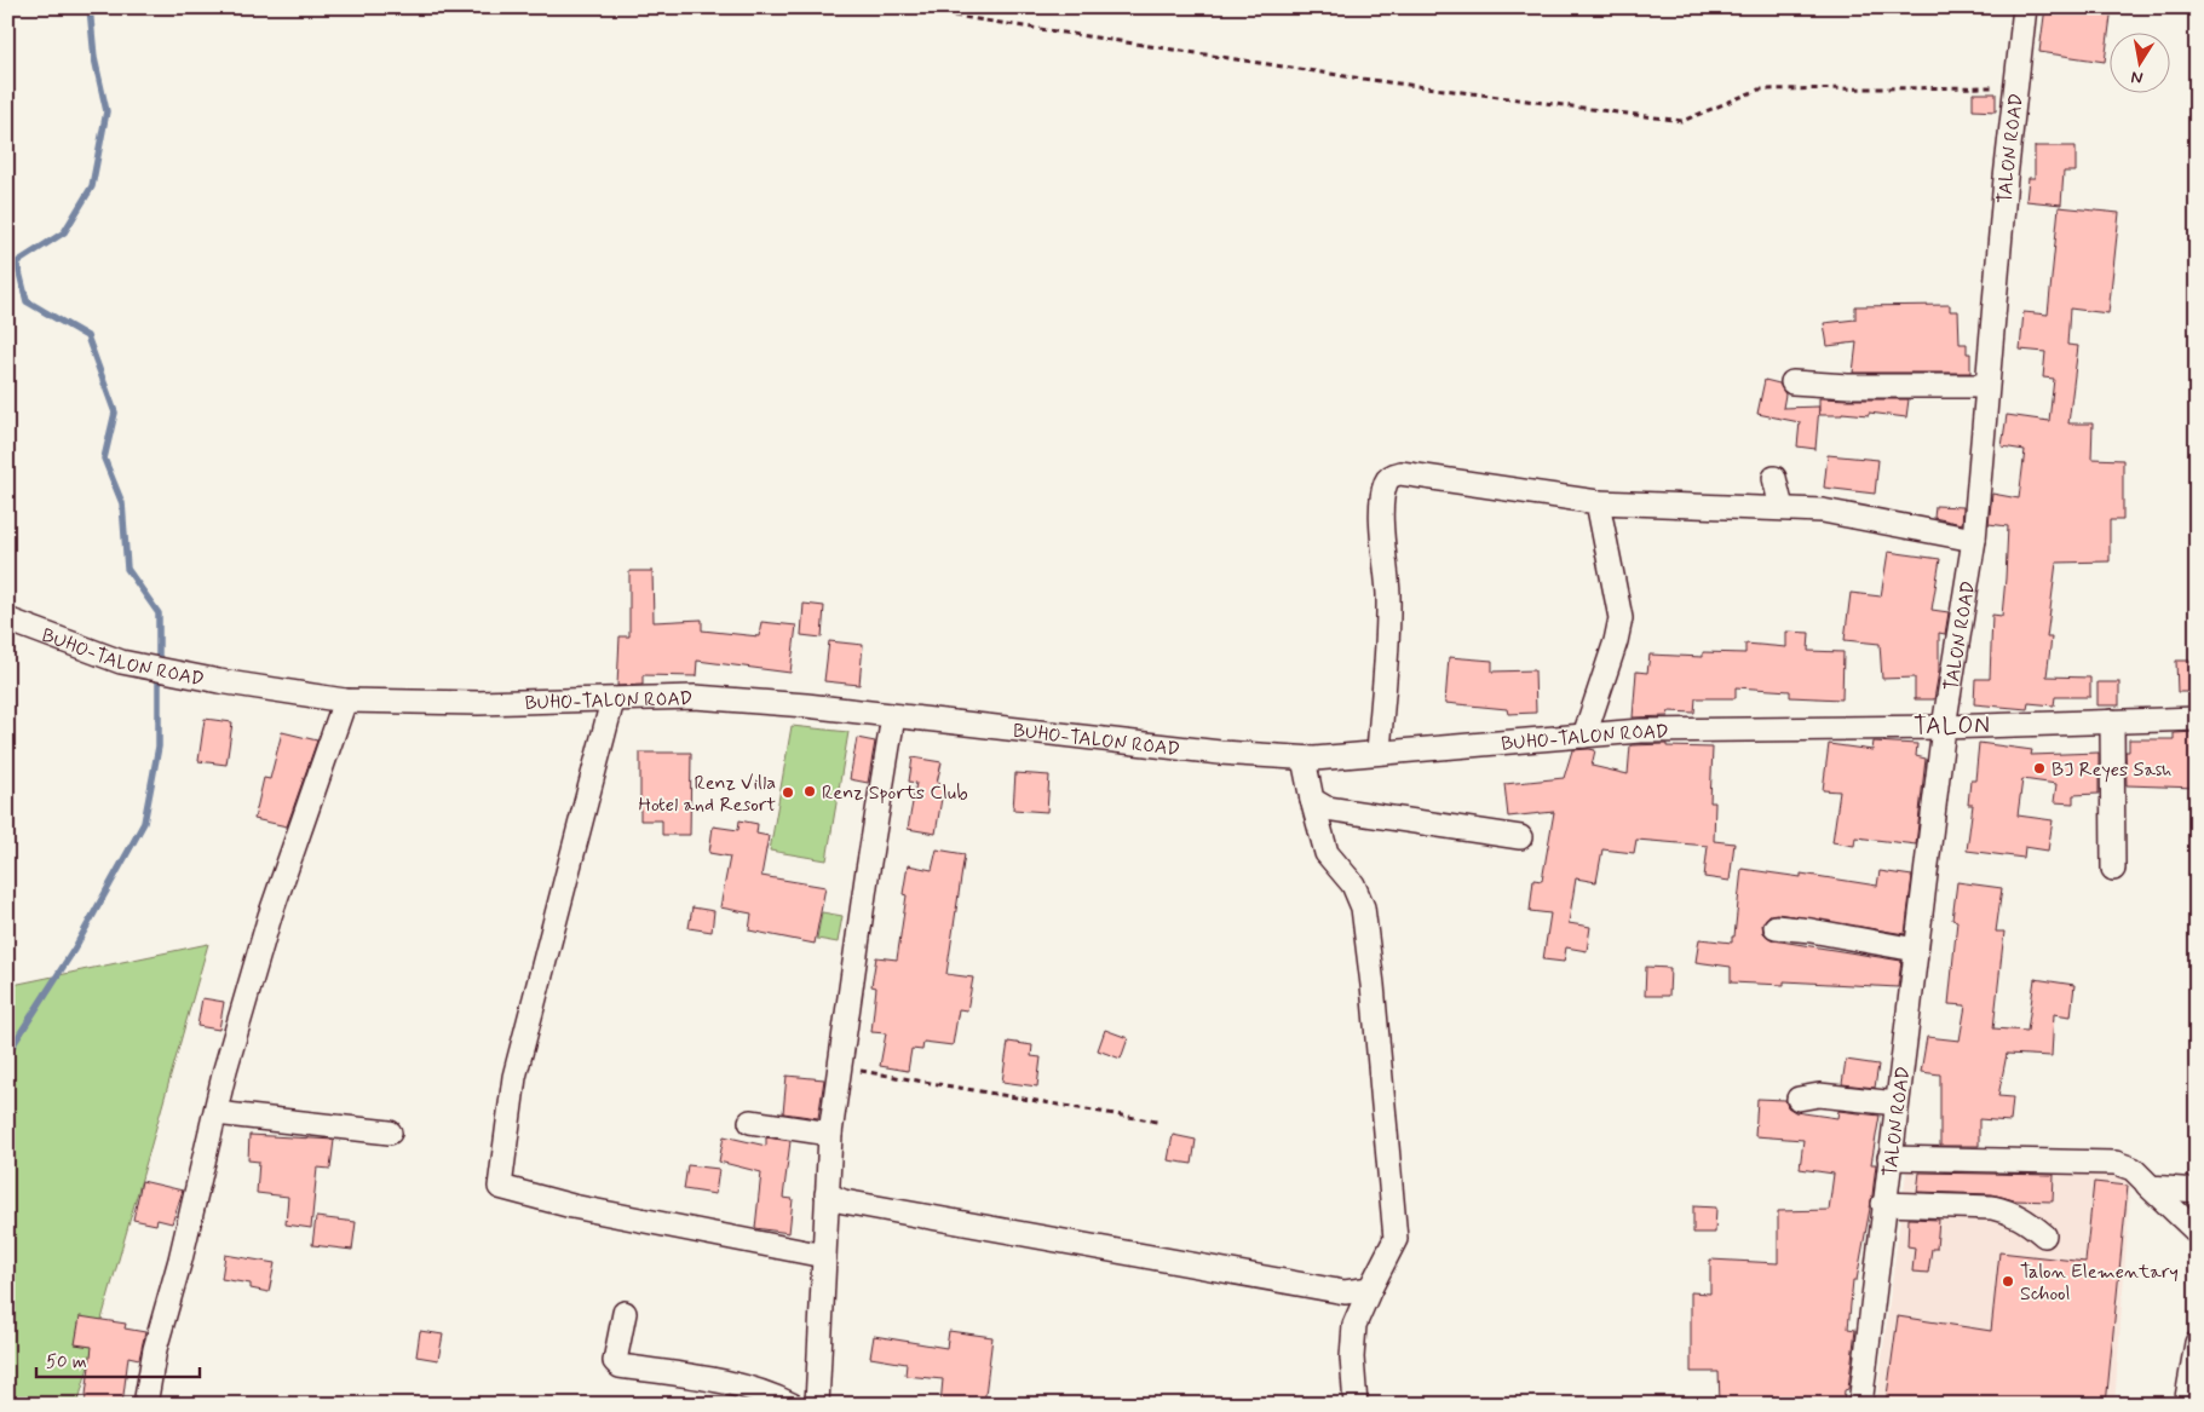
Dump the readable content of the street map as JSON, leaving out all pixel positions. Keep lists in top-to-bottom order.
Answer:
{
  "streets": {
    "street": ["TALON ROAD", "BUHO-TALON ROAD"]
  },
  "crossings": [
    ["TALON ROAD", "BUHO-TALON ROAD"]
  ],
  "districts": ["TALON"],
  "places": [
    "BJ Reyes Sash",
    "Renz Sports Club",
    "Renz Villa Hotel and Resort",
    "Talon Elementary School"
  ],
  "scale_bar": "50 m",
  "north": "bottom"
}
